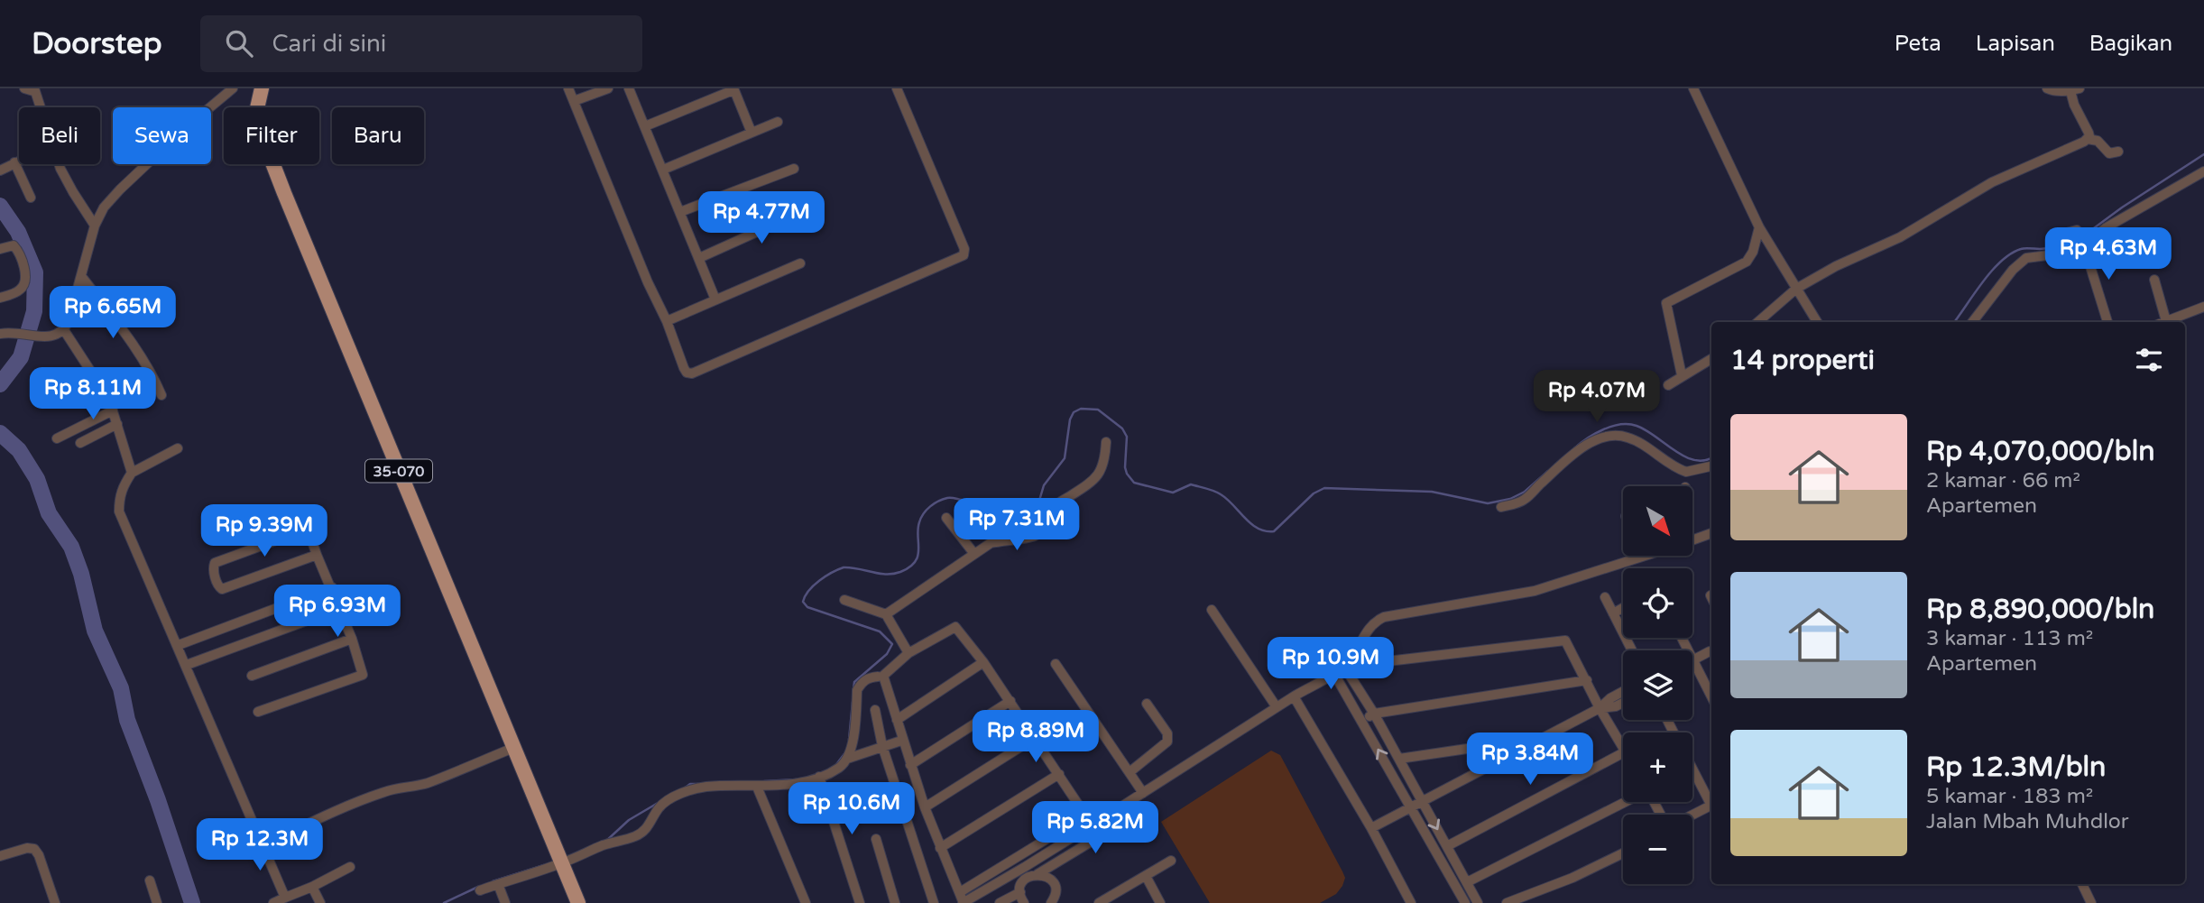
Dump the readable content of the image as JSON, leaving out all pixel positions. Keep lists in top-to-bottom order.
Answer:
{
  "streets": {
    "main road": ["35-070"]
  },
  "north": "bottom right",
  "page": {
    "header": "Doorstep",
    "search": "Cari di sini",
    "nav": ["Peta", "Lapisan", "Bagikan"],
    "chip": [
      "Beli",
      "Sewa",
      "Filter",
      "Baru"
    ],
    "price": [
      "Rp 4.77M",
      "Rp 4.63M",
      "Rp 6.65M",
      "Rp 8.11M",
      "Rp 4.07M",
      "Rp 7.31M",
      "Rp 9.39M",
      "Rp 6.93M",
      "Rp 10.9M",
      "Rp 8.89M",
      "Rp 3.84M",
      "Rp 10.6M",
      "Rp 5.82M",
      "Rp 12.3M"
    ],
    "heading": "14 properti",
    "list": [
      {
        "name": "Rp 4,070,000/bln",
        "note": "2 kamar · 66 m² · Apartemen"
      },
      {
        "name": "Rp 8,890,000/bln",
        "note": "3 kamar · 113 m² · Apartemen"
      },
      {
        "name": "Rp 12.3M/bln",
        "note": "5 kamar · 183 m² · Jalan Mbah Muhdlor"
      }
    ],
    "map_buttons": ["+", "−"]
  }
}
